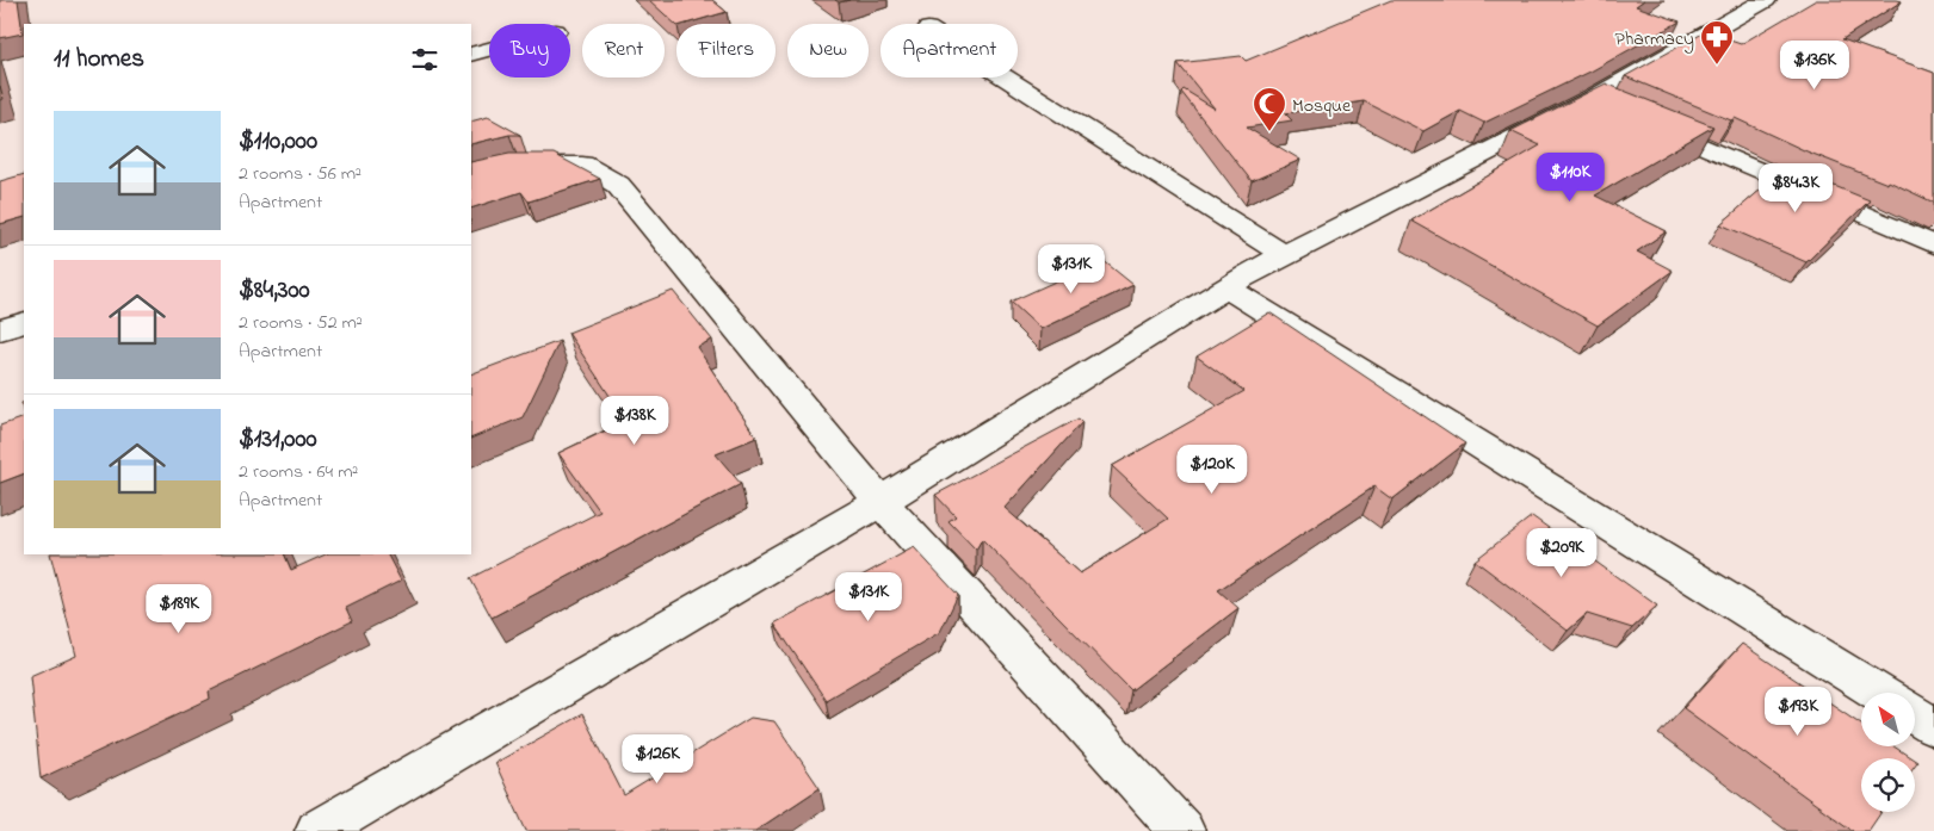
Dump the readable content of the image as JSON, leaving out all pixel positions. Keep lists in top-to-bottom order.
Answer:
{
  "places": {
    "pharmacy": ["Pharmacy"],
    "mosque": ["Mosque"]
  },
  "north": "top left",
  "page": {
    "chip": [
      "Buy",
      "Rent",
      "Filters",
      "New",
      "Apartment"
    ],
    "heading": "11 homes",
    "price": [
      "$136K",
      "$110K",
      "$84.3K",
      "$131K",
      "$138K",
      "$120K",
      "$209K",
      "$131K",
      "$189K",
      "$193K",
      "$126K"
    ],
    "list": [
      {
        "name": "$110,000",
        "note": "2 rooms · 56 m² · Apartment"
      },
      {
        "name": "$84,300",
        "note": "2 rooms · 52 m² · Apartment"
      },
      {
        "name": "$131,000",
        "note": "2 rooms · 64 m² · Apartment"
      }
    ]
  }
}
